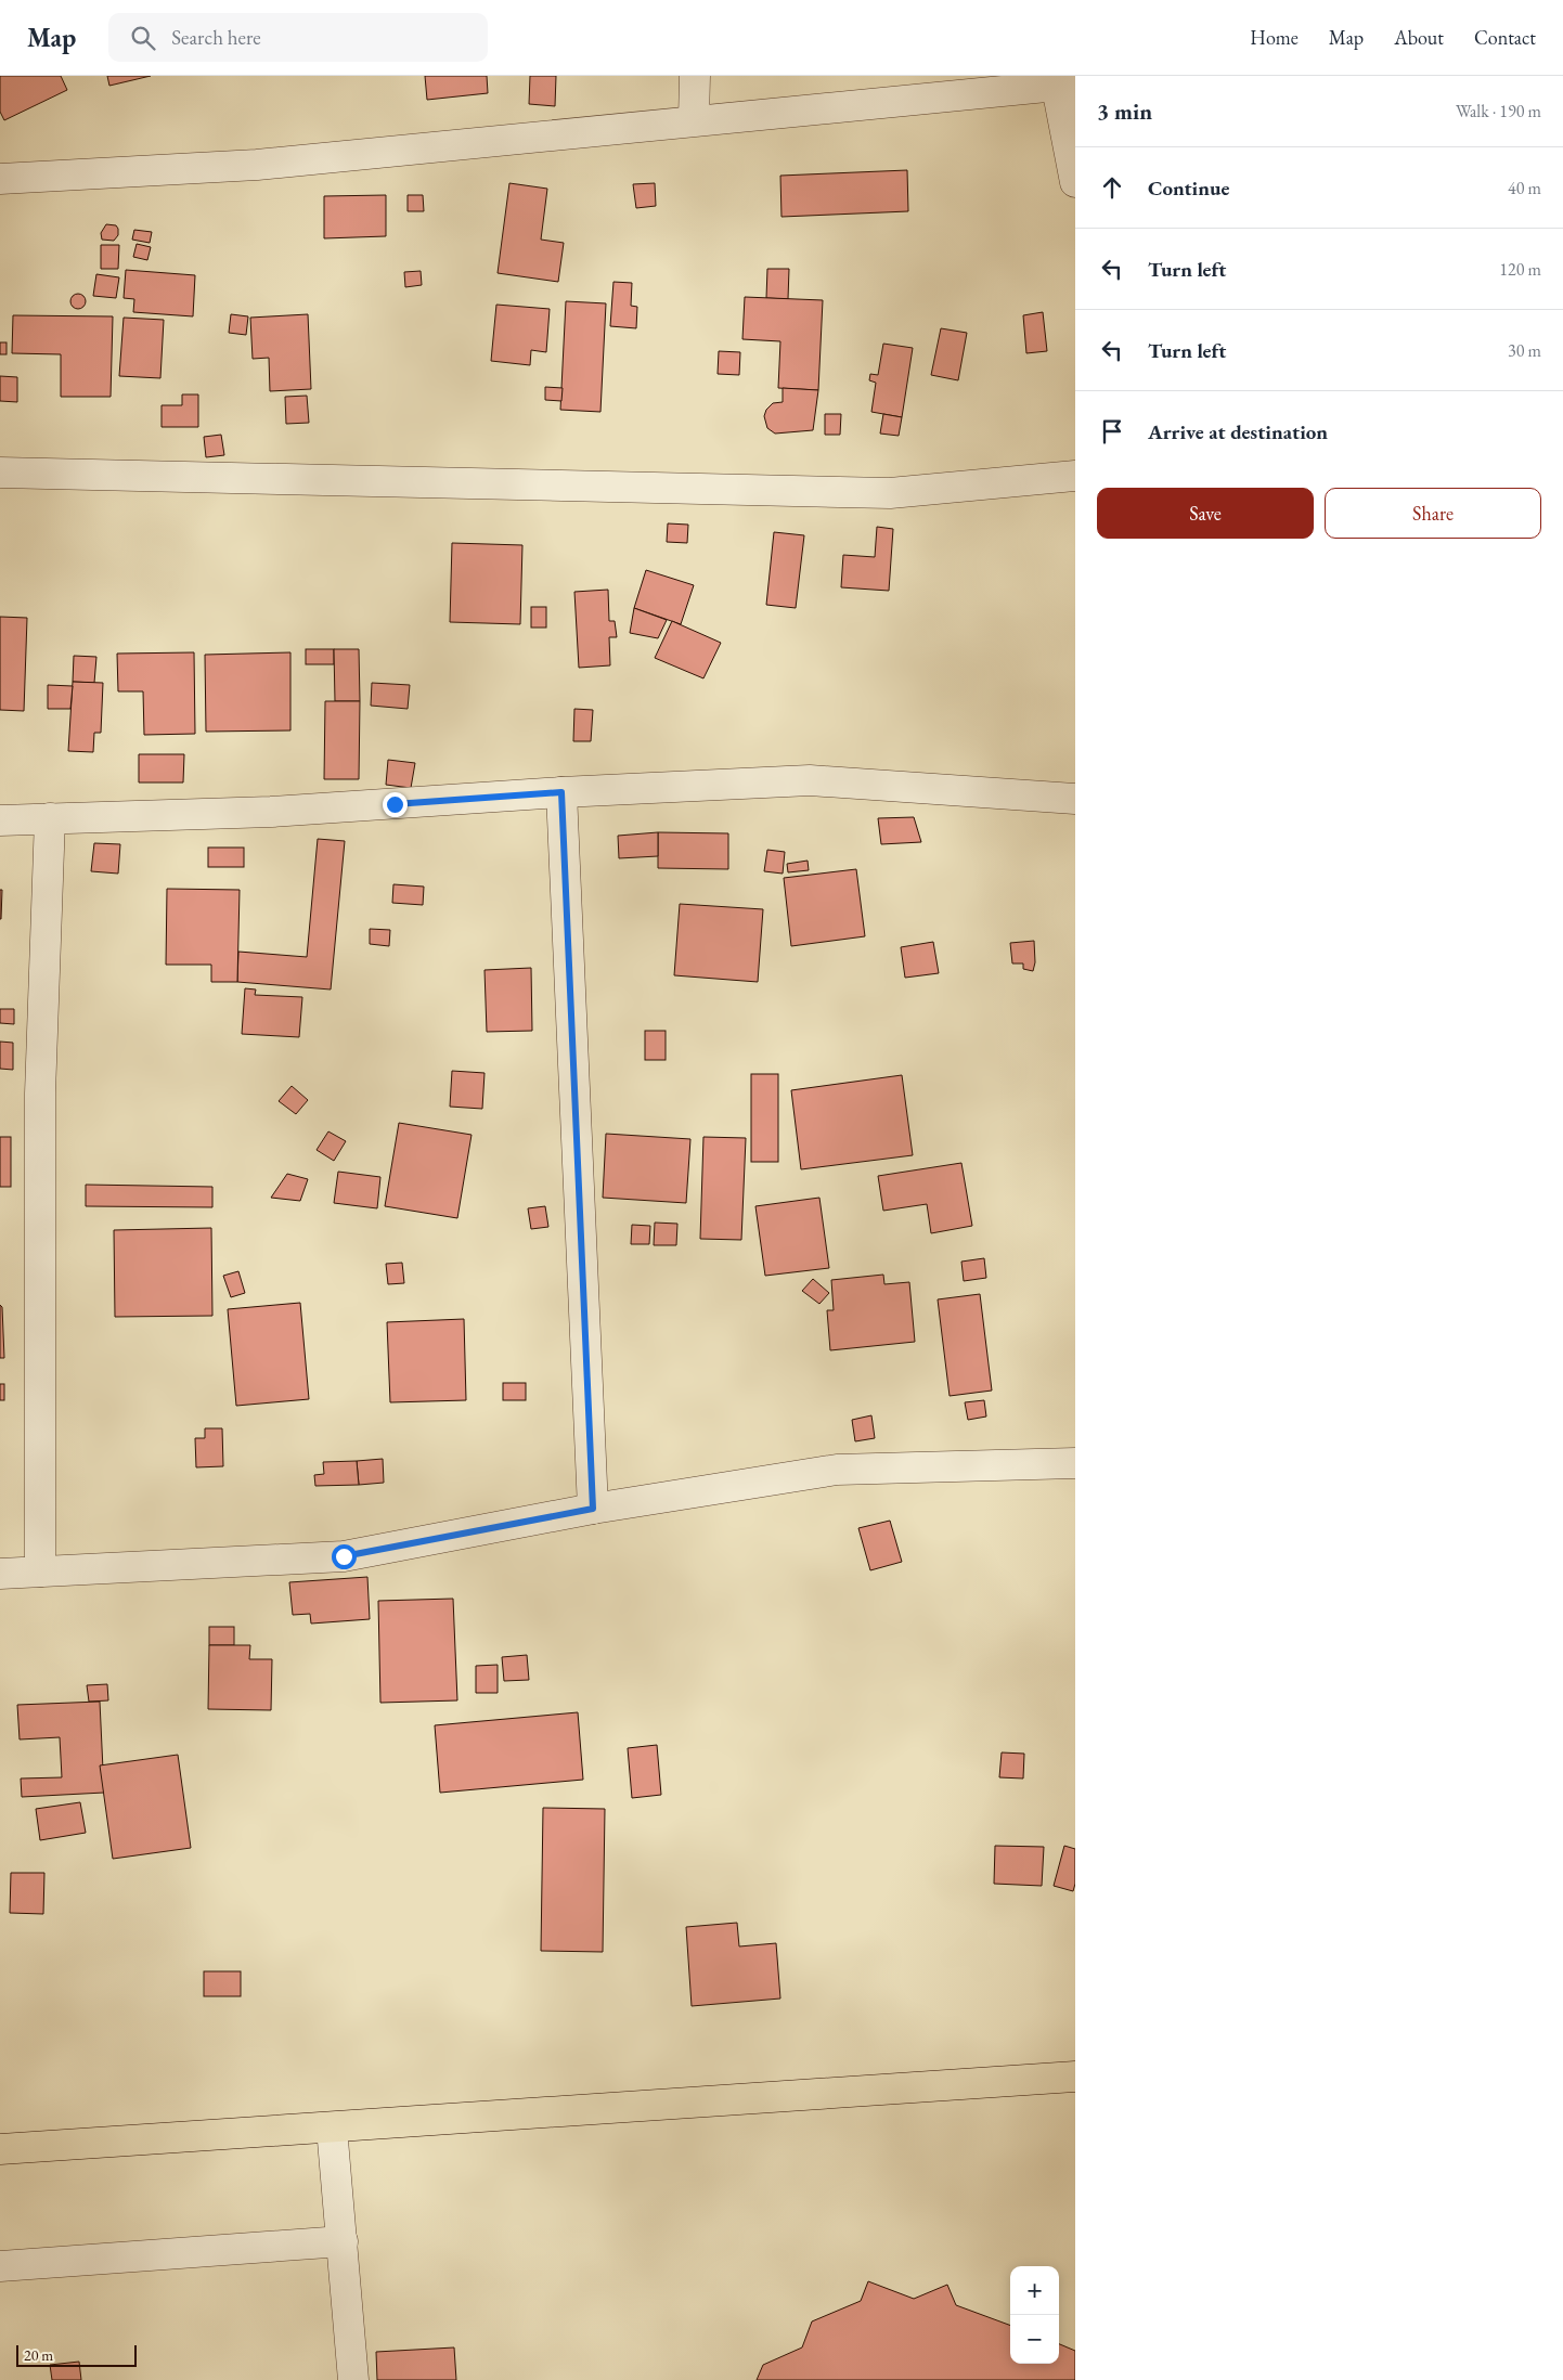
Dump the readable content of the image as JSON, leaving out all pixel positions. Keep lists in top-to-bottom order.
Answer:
{
  "scale_bar": "20 m",
  "page": {
    "header": "Map",
    "search": "Search here",
    "nav": [
      "Home",
      "Map",
      "About",
      "Contact"
    ],
    "heading": ["3 min", "Walk · 190 m"],
    "list": [
      ["Continue", "40 m"],
      ["Turn left", "120 m"],
      ["Turn left", "30 m"],
      "Arrive at destination"
    ],
    "buttons": ["Save", "Share"],
    "map_buttons": ["+", "−"],
    "scale": "20 m"
  }
}
